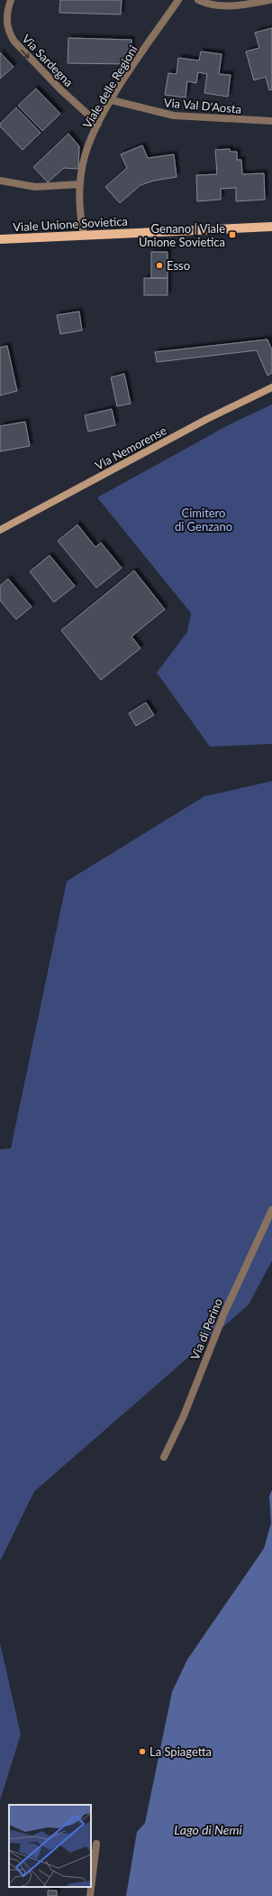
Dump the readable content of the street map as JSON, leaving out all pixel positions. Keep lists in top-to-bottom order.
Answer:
{
  "streets": {
    "main road": ["Viale Unione Sovietica", "Via Nemorense"],
    "street": [
      "Via Sardegna",
      "Viale delle Regioni",
      "Via Val D'Aosta",
      "Via di Perino"
    ]
  },
  "crossings": [
    ["Via Sardegna", "Viale delle Regioni"],
    ["Viale delle Regioni", "Via Val D'Aosta"],
    ["Viale delle Regioni", "Viale Unione Sovietica"]
  ],
  "one_way": ["Via Sardegna"],
  "water": ["Lago di Nemi"],
  "parks": ["Cimitero di Genzano"],
  "places": {
    "transit": ["Genano | Viale Unione Sovietica"],
    "other": ["Esso", "La Spiagetta"]
  }
}
